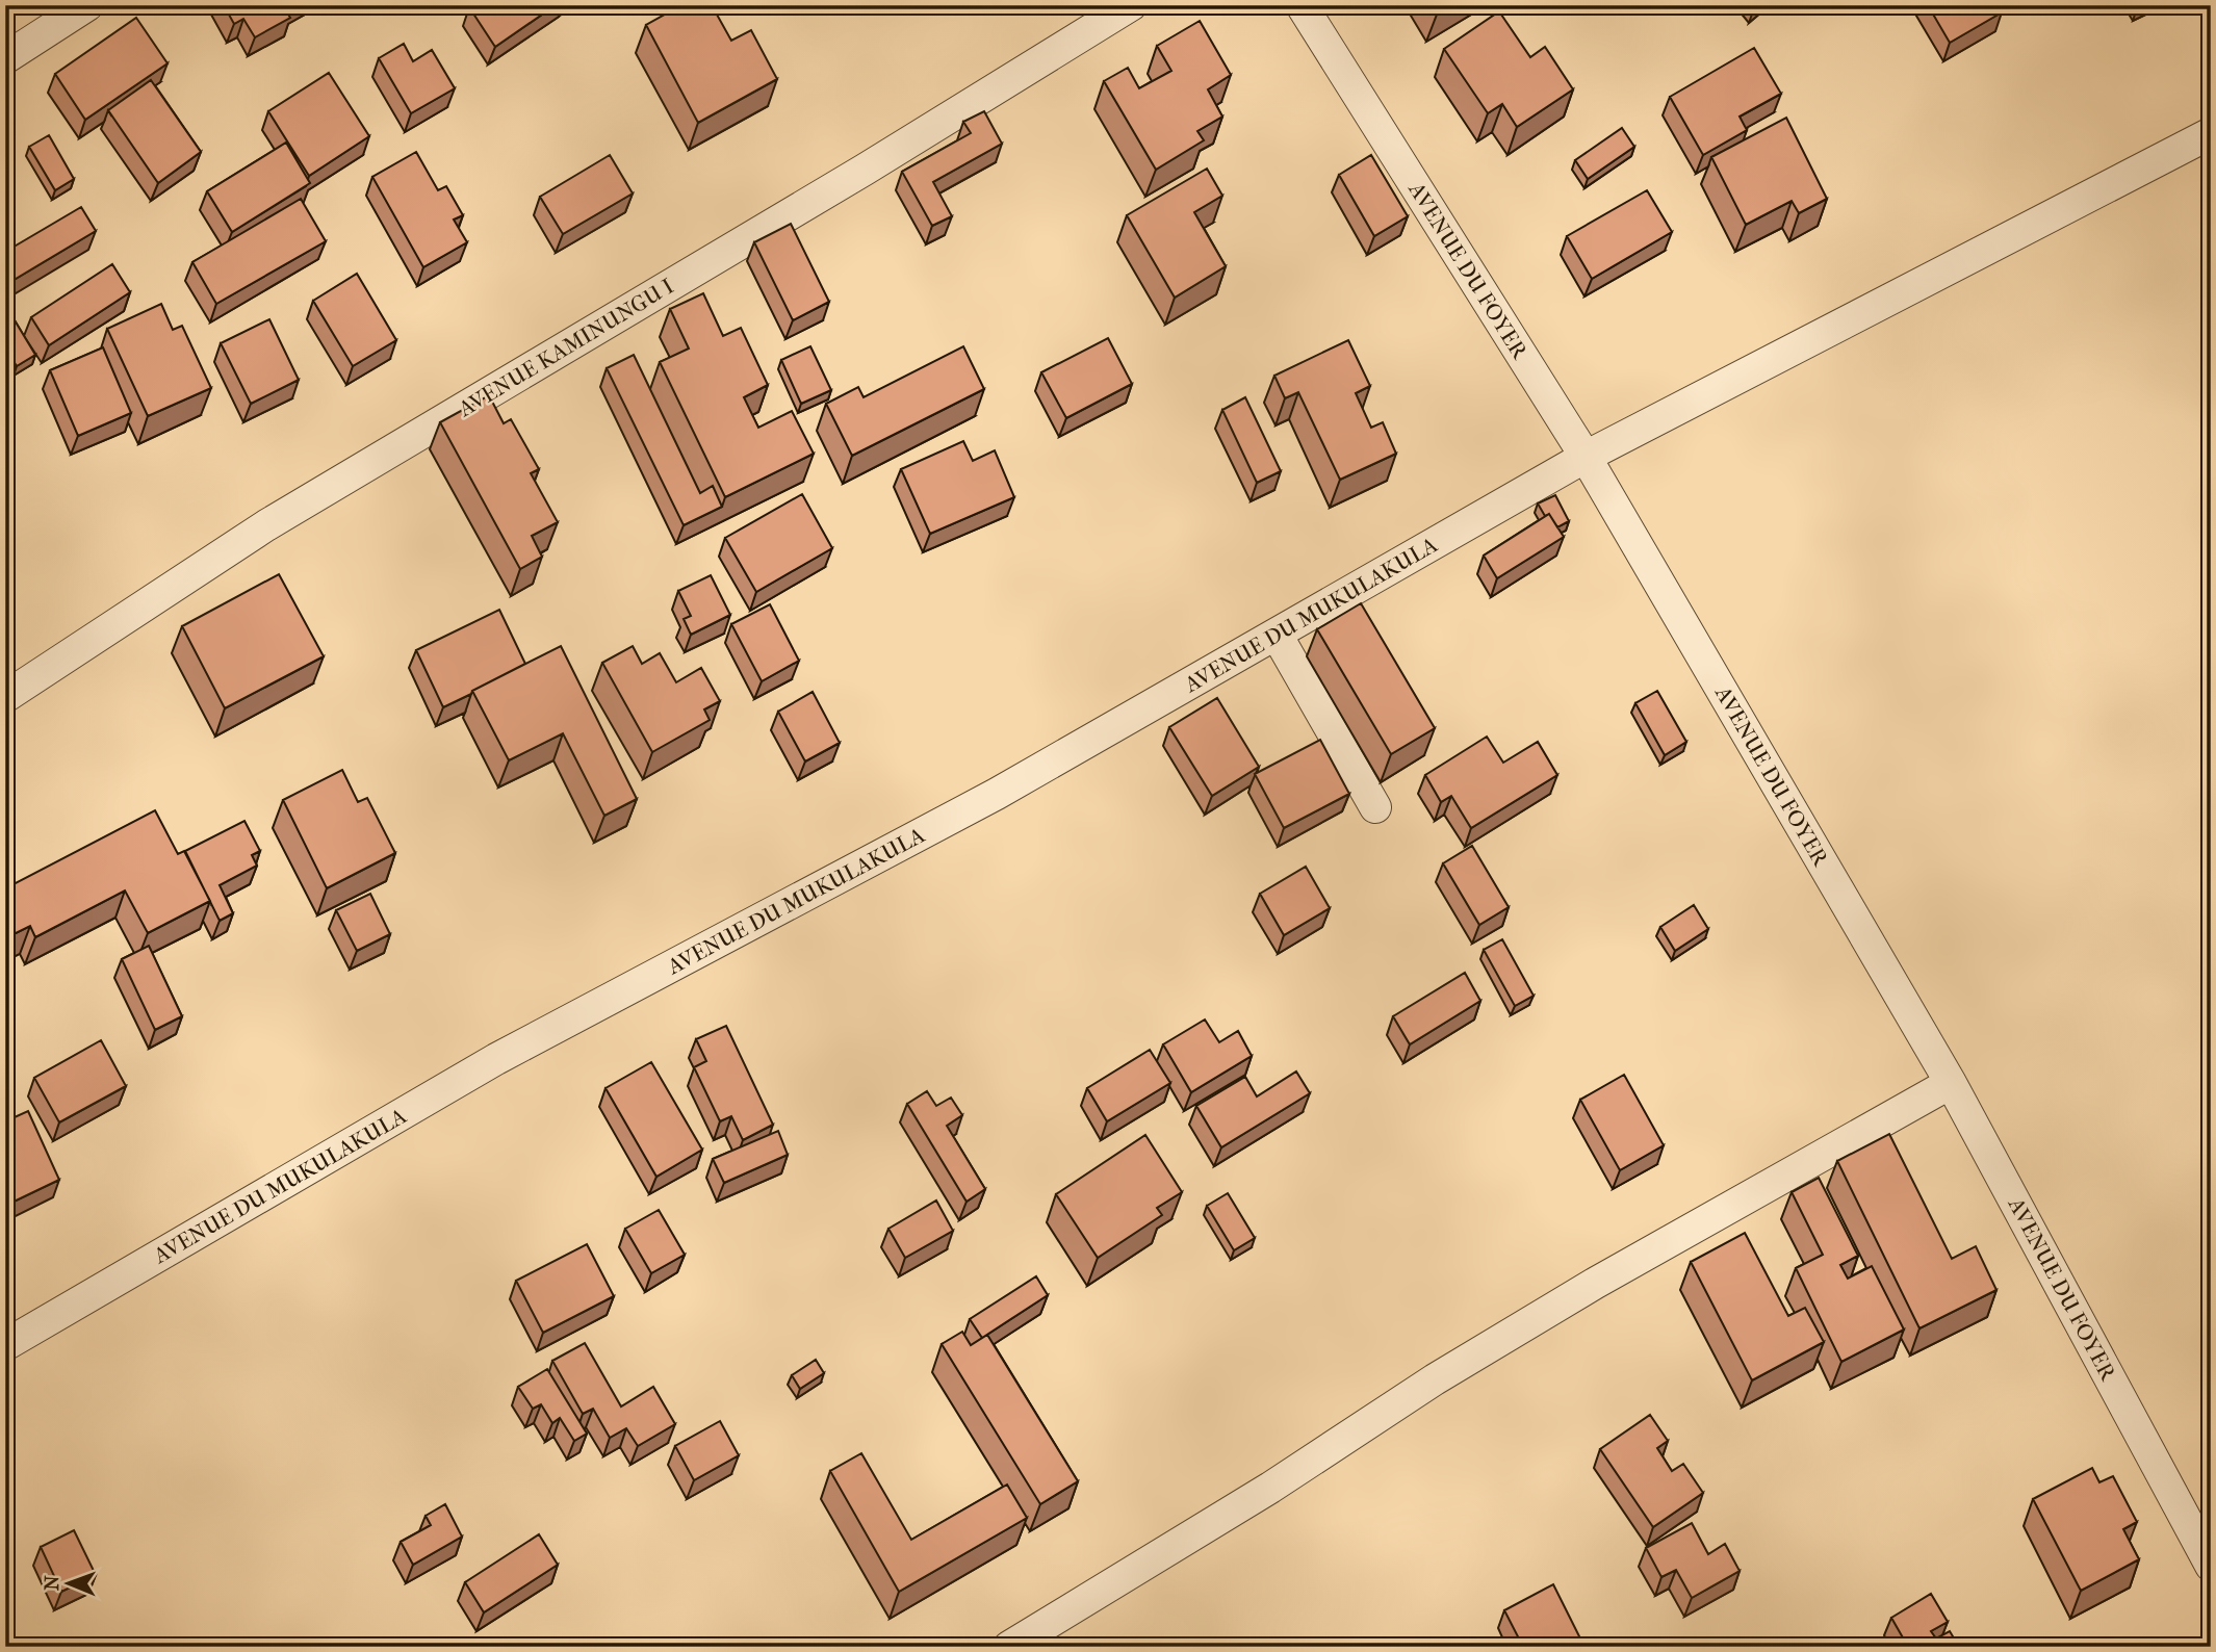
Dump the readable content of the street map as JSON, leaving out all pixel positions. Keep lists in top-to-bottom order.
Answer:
{
  "streets": {
    "street": ["AVENUE DU FOYER", "AVENUE KAMINUNGU I", "AVENUE DU MUKULAKULA"]
  },
  "crossings": [
    ["AVENUE DU FOYER", "AVENUE DU MUKULAKULA"]
  ],
  "north": "left"
}
